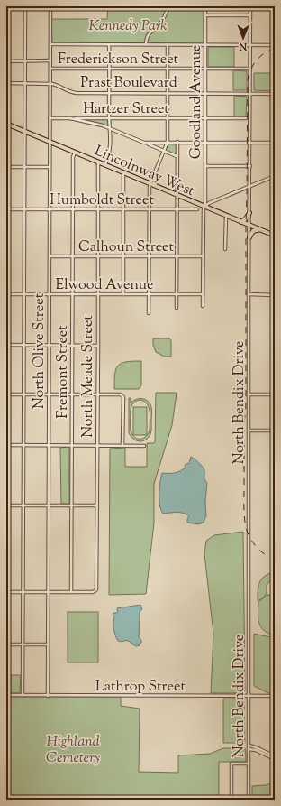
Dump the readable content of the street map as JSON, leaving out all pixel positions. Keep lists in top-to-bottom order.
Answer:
{
  "streets": {
    "main road": ["Lincolnway West"],
    "street": [
      "Frederickson Street",
      "Prast Boulevard",
      "Goodland Avenue",
      "Hartzer Street",
      "Humboldt Street",
      "Calhoun Street",
      "Elwood Avenue",
      "North Olive Street",
      "Fremont Street",
      "North Meade Street",
      "North Bendix Drive",
      "Lathrop Street"
    ]
  },
  "crossings": [
    ["Frederickson Street", "Goodland Avenue"],
    ["Frederickson Street", "North Olive Street"],
    ["Frederickson Street", "North Bendix Drive"],
    ["Prast Boulevard", "Goodland Avenue"],
    ["Prast Boulevard", "North Olive Street"],
    ["Prast Boulevard", "North Bendix Drive"],
    ["Goodland Avenue", "Hartzer Street"],
    ["Goodland Avenue", "Lincolnway West"],
    ["Goodland Avenue", "Calhoun Street"],
    ["Goodland Avenue", "Elwood Avenue"],
    ["Hartzer Street", "North Olive Street"],
    ["Lincolnway West", "North Olive Street"],
    ["Lincolnway West", "Fremont Street"],
    ["Lincolnway West", "North Meade Street"],
    ["Lincolnway West", "North Bendix Drive"],
    ["Humboldt Street", "North Olive Street"],
    ["Humboldt Street", "Fremont Street"],
    ["Humboldt Street", "North Meade Street"],
    ["Calhoun Street", "North Olive Street"],
    ["Calhoun Street", "Fremont Street"],
    ["Calhoun Street", "North Meade Street"],
    ["Elwood Avenue", "North Olive Street"],
    ["Elwood Avenue", "Fremont Street"],
    ["Elwood Avenue", "North Meade Street"],
    ["North Olive Street", "Lathrop Street"],
    ["Fremont Street", "North Meade Street"],
    ["North Bendix Drive", "Lathrop Street"]
  ],
  "parks": ["Kennedy Park", "Highland Cemetery"],
  "north": "bottom"
}
